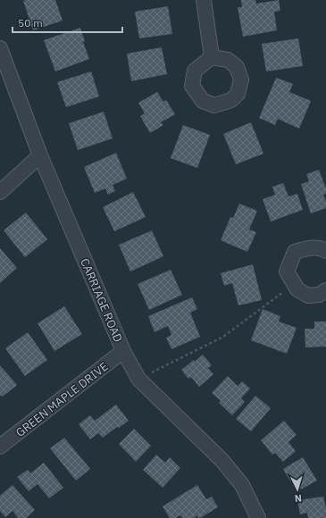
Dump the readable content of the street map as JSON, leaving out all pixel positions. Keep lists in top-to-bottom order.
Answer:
{
  "streets": {
    "street": ["CARRIAGE ROAD", "GREEN MAPLE DRIVE"]
  },
  "crossings": [
    ["CARRIAGE ROAD", "GREEN MAPLE DRIVE"]
  ],
  "scale_bar": "50 m",
  "north": "bottom"
}
